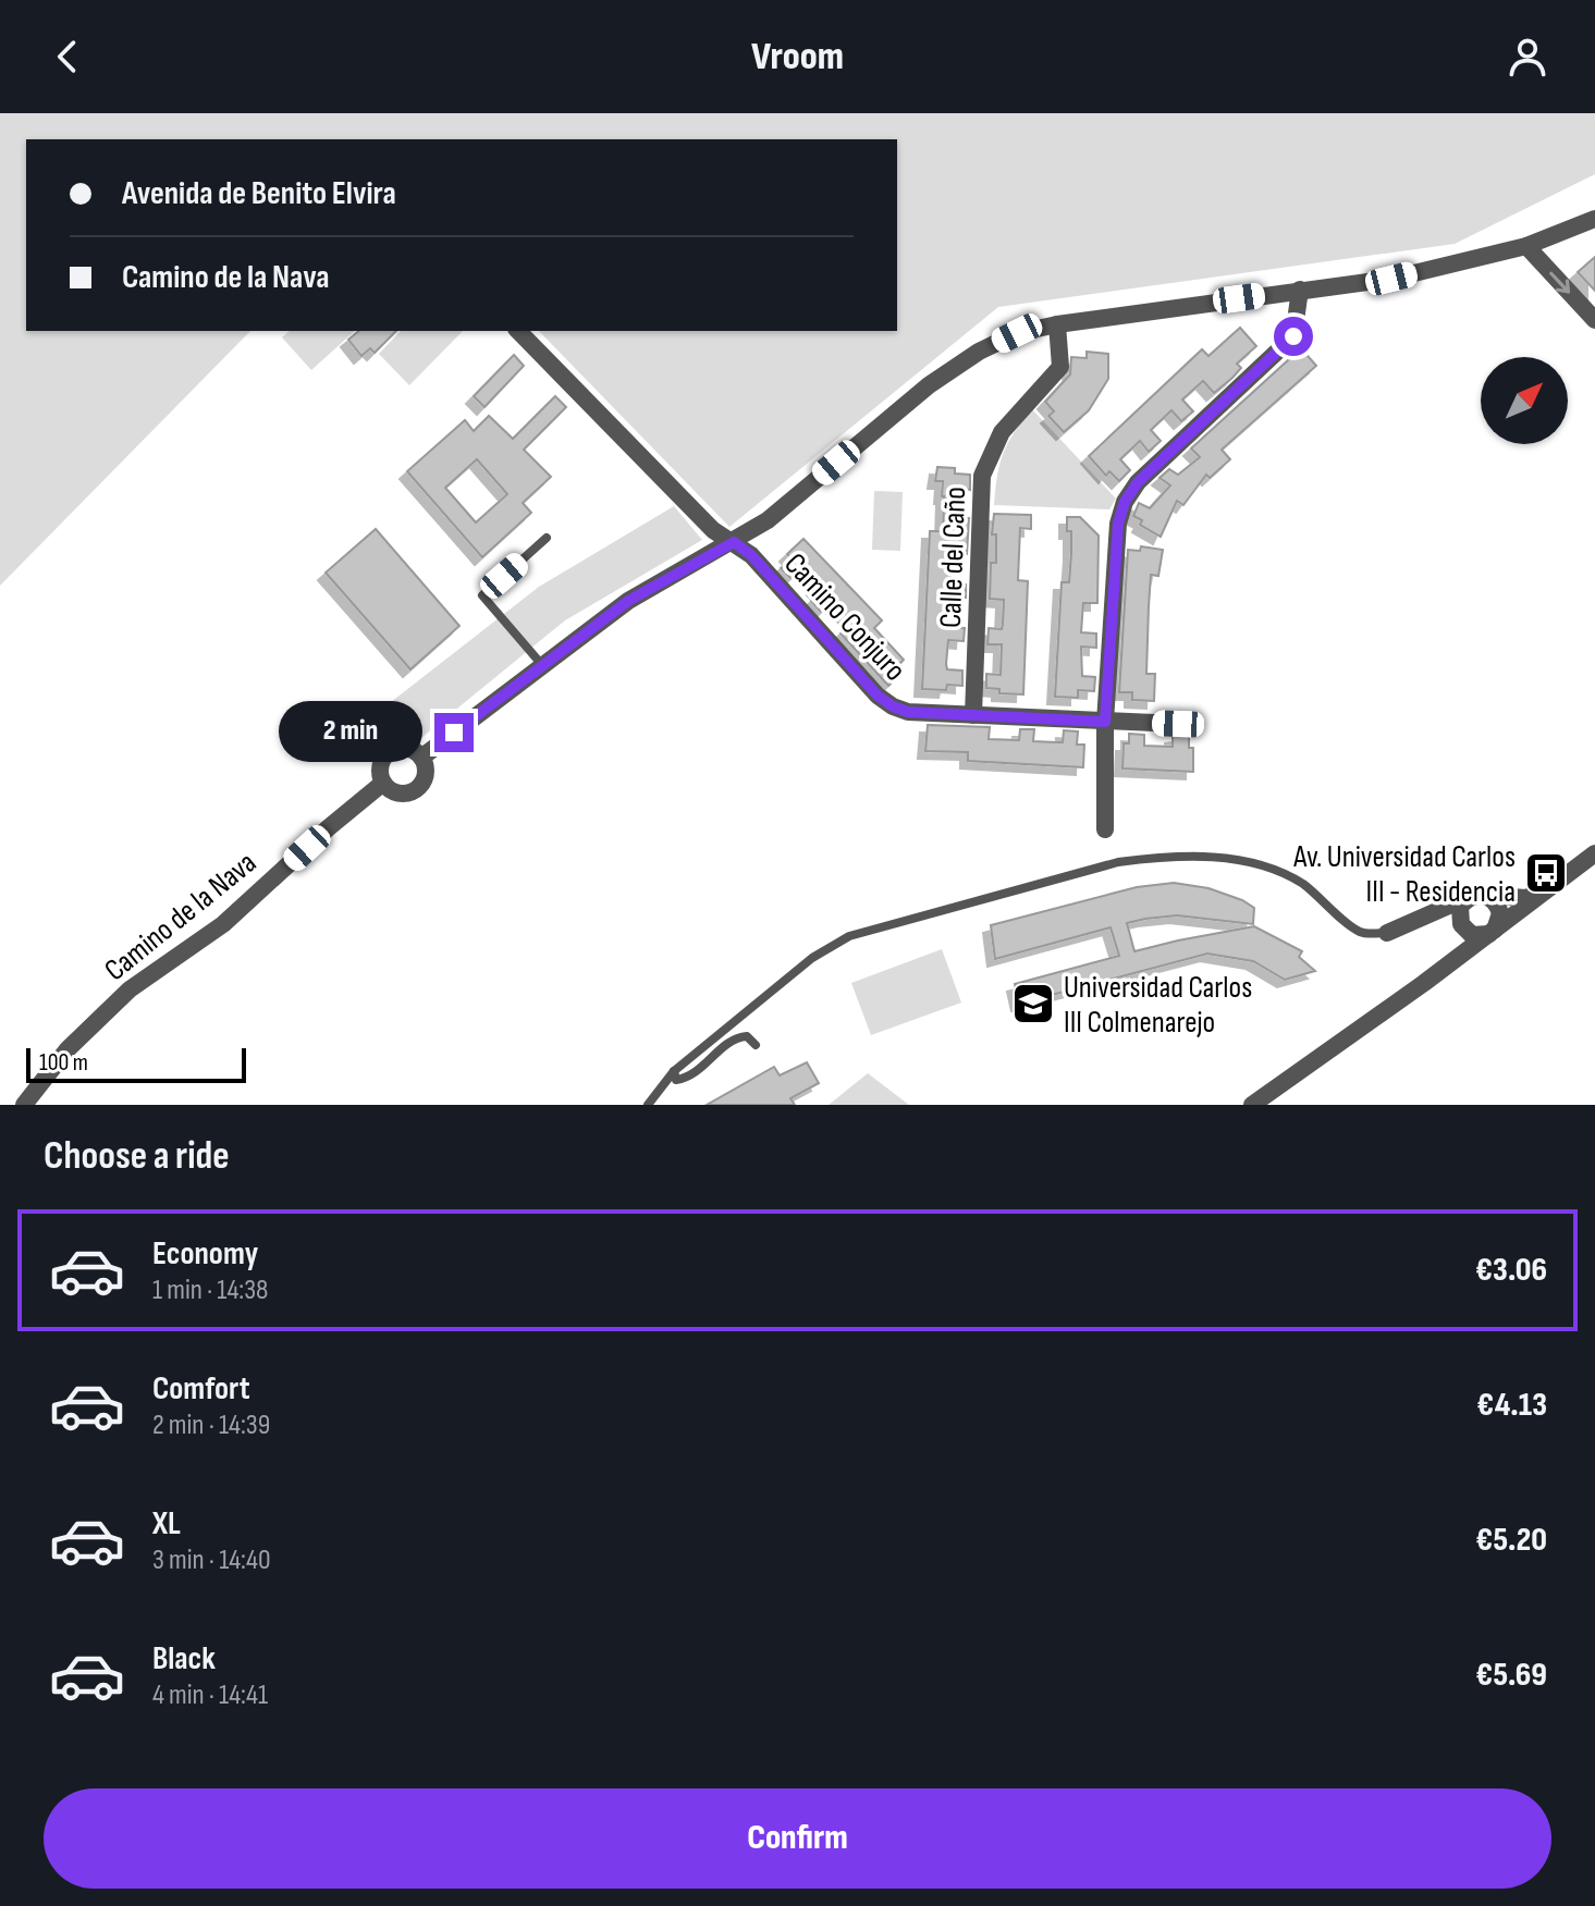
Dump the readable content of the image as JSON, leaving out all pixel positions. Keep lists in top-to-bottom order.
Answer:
{
  "streets": {
    "street": ["Calle del Caño", "Camino Conjuro", "Camino de la Nava"]
  },
  "crossings": [
    ["Calle del Caño", "Camino Conjuro"]
  ],
  "places": {
    "bus stop": ["Av. Universidad Carlos III - Residencia"],
    "school or university": ["Universidad Carlos III Colmenarejo"]
  },
  "scale_bar": "100 m",
  "north": "top right",
  "page": {
    "header": "Vroom",
    "banner": ["Avenida de Benito Elvira", "Camino de la Nava"],
    "bubble": "2 min",
    "scale": "100 m",
    "heading": "Choose a ride",
    "list": [
      {
        "name": "Economy",
        "note": "1 min · 14:38",
        "value": "€3.06"
      },
      {
        "name": "Comfort",
        "note": "2 min · 14:39",
        "value": "€4.13"
      },
      {
        "name": "XL",
        "note": "3 min · 14:40",
        "value": "€5.20"
      },
      {
        "name": "Black",
        "note": "4 min · 14:41",
        "value": "€5.69"
      }
    ],
    "buttons": "Confirm"
  }
}
